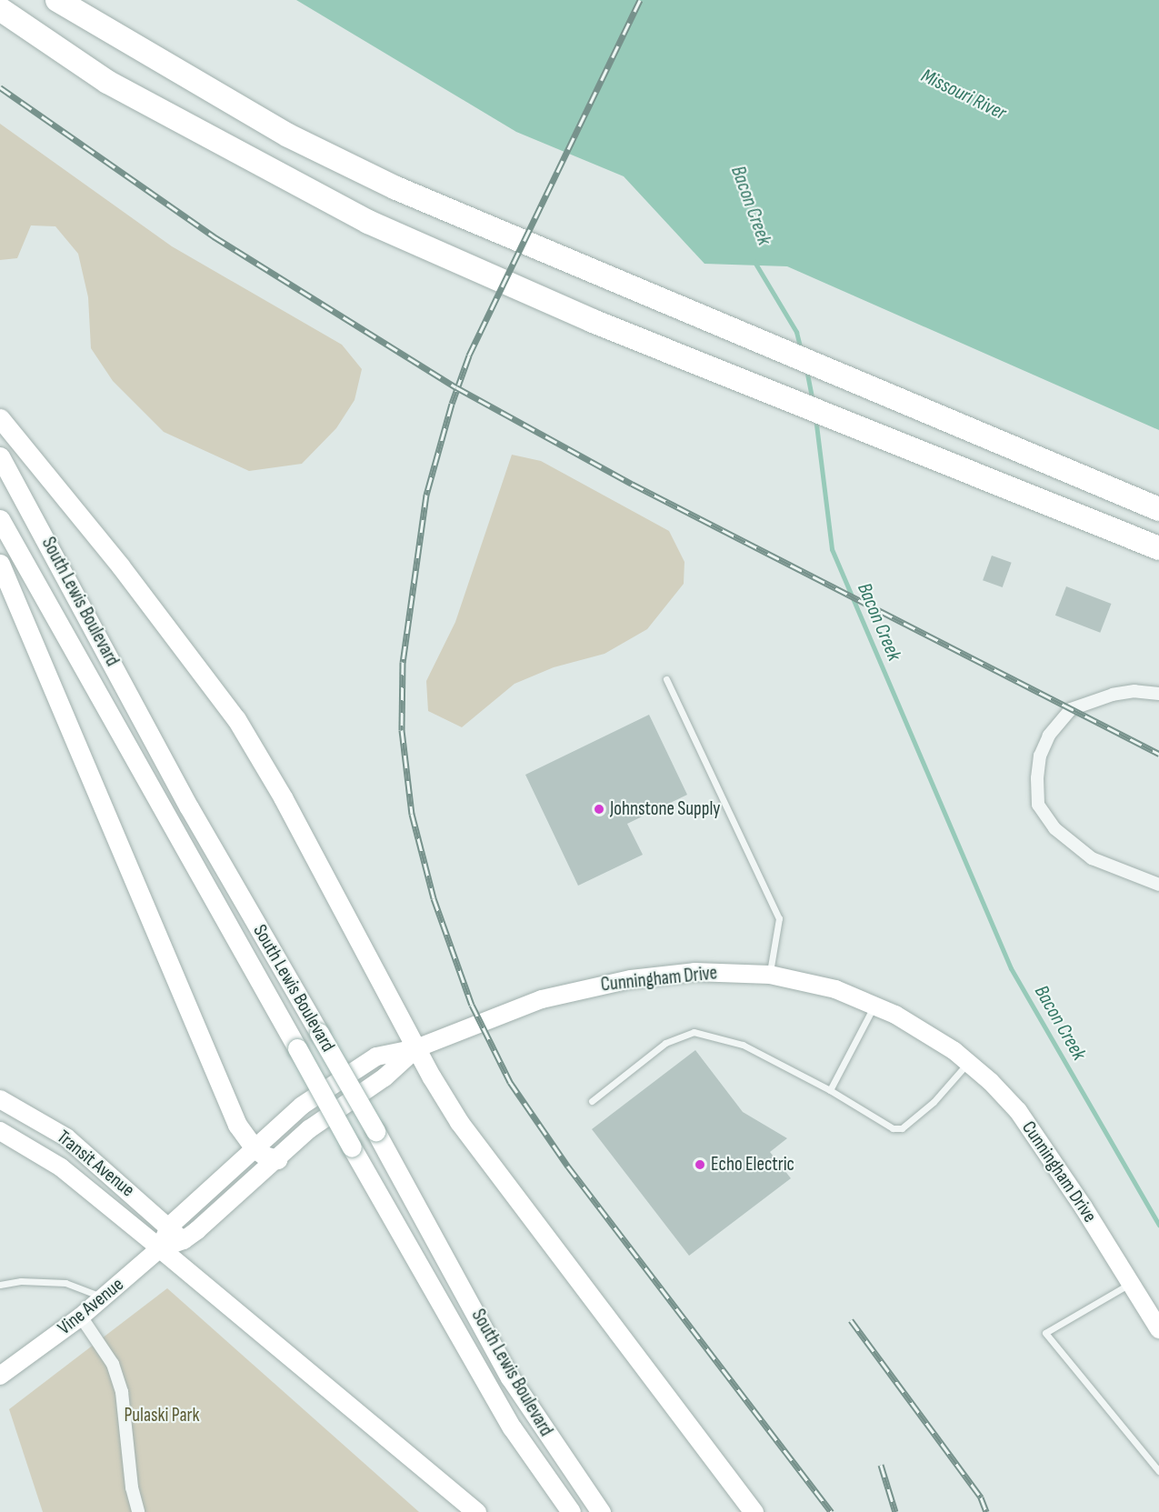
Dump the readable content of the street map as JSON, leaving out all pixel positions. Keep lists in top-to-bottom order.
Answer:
{
  "streets": {
    "main road": ["South Lewis Boulevard"],
    "street": ["Cunningham Drive", "Transit Avenue", "Vine Avenue"]
  },
  "crossings": [
    ["Cunningham Drive", "Transit Avenue"],
    ["Cunningham Drive", "Vine Avenue"],
    ["Transit Avenue", "Vine Avenue"]
  ],
  "water": ["Missouri River", "Bacon Creek"],
  "parks": ["Pulaski Park"],
  "places": ["Johnstone Supply", "Echo Electric"]
}
